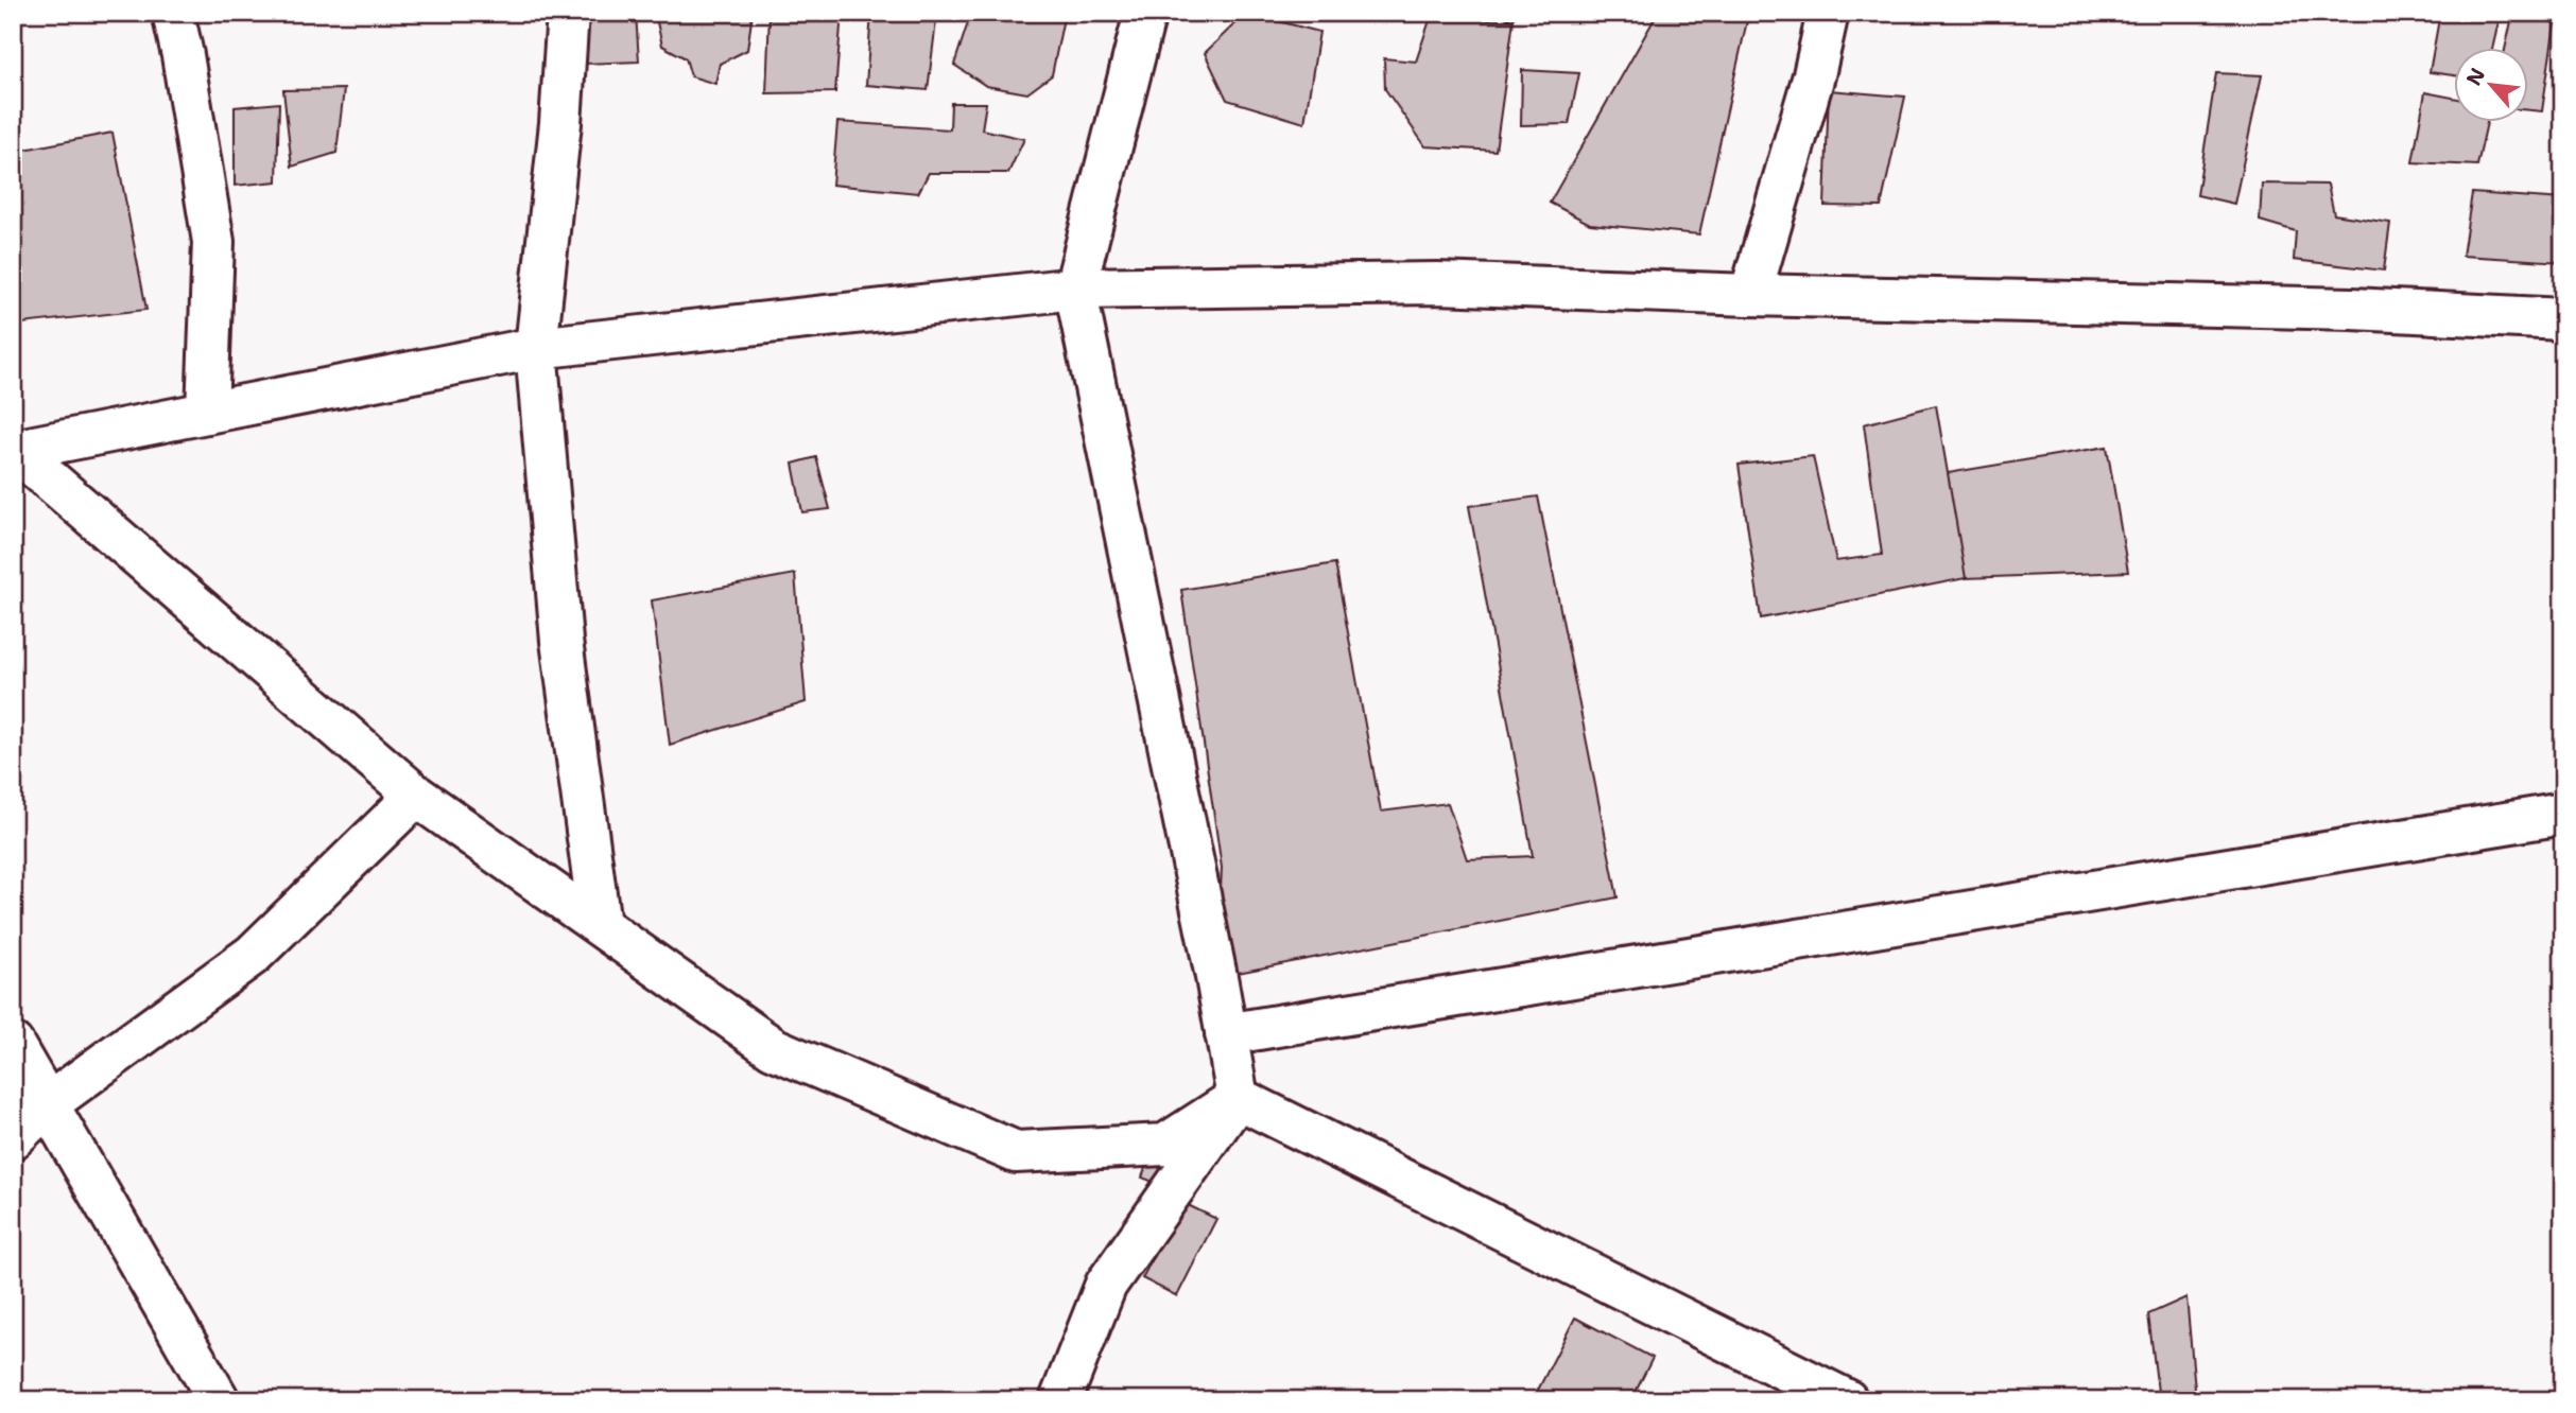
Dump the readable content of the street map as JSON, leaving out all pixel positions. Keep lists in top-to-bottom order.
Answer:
{
  "north": "top left"
}
